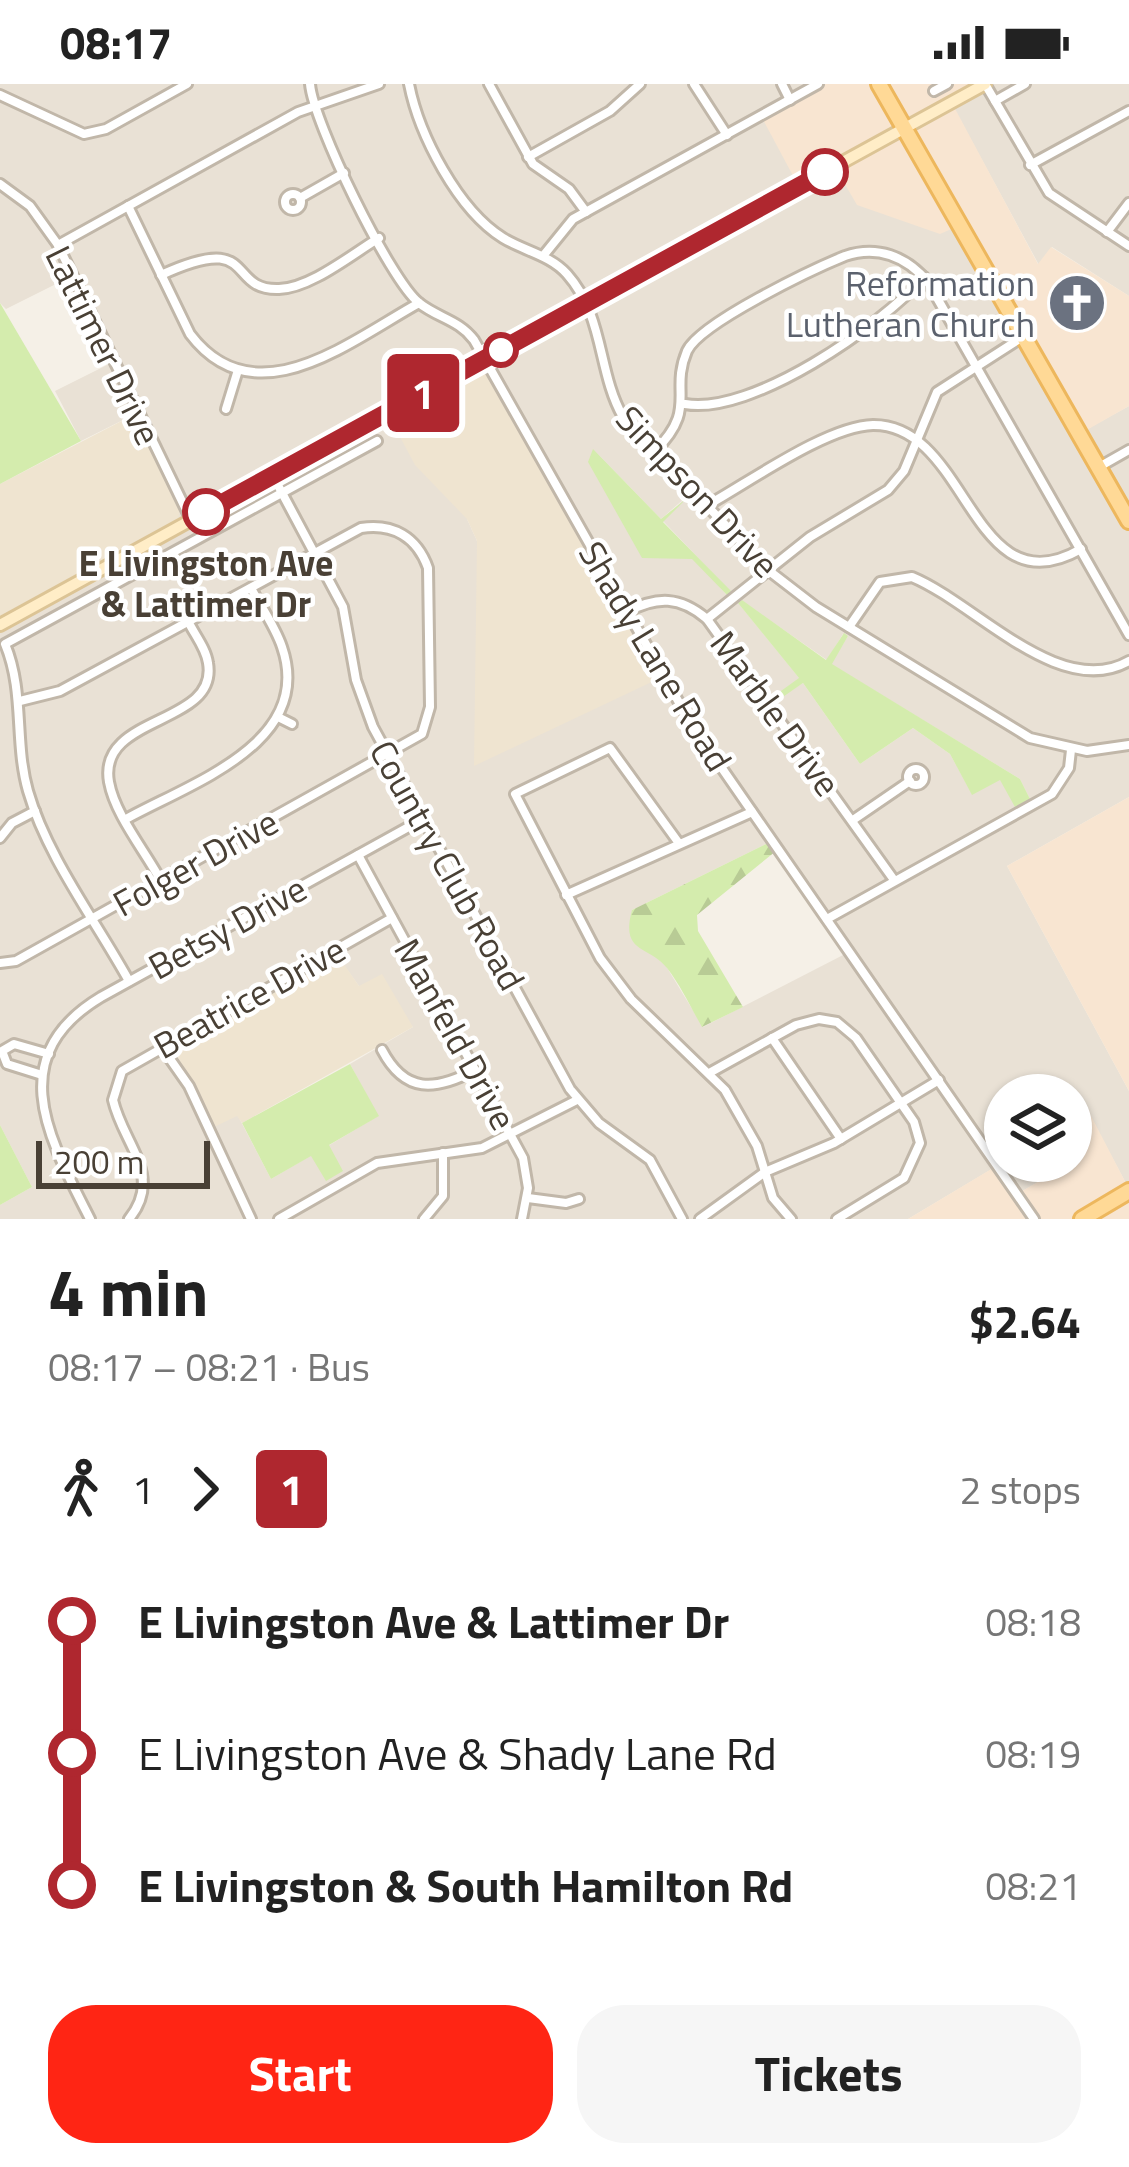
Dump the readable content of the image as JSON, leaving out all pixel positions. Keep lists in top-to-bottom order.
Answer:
{
  "streets": {
    "street": [
      "Lattimer Drive",
      "Simpson Drive",
      "Shady Lane Road",
      "Marble Drive",
      "Folger Drive",
      "Country Club Road",
      "Betsy Drive",
      "Beatrice Drive",
      "Manfeld Drive"
    ]
  },
  "crossings": [
    ["Shady Lane Road", "Marble Drive"],
    ["Folger Drive", "Country Club Road"],
    ["Country Club Road", "Betsy Drive"],
    ["Betsy Drive", "Manfeld Drive"],
    ["Beatrice Drive", "Manfeld Drive"]
  ],
  "places": {
    "church": ["Reformation Lutheran Church"],
    "other": ["E Livingston Ave & Lattimer Dr"]
  },
  "lines": ["bus line 1"],
  "scale_bar": "200 m",
  "page": {
    "status": "08:17",
    "on_map": "1",
    "scale": "200 m",
    "heading": ["4 min", "08:17 – 08:21 · Bus", "$2.64"],
    "legs": ["1", "1", "2 stops"],
    "list": [
      {
        "name": "E Livingston Ave & Lattimer Dr",
        "value": "08:18"
      },
      {
        "name": "E Livingston Ave & Shady Lane Rd",
        "value": "08:19"
      },
      {
        "name": "E Livingston & South Hamilton Rd",
        "value": "08:21"
      }
    ],
    "buttons": ["Start", "Tickets"]
  }
}
